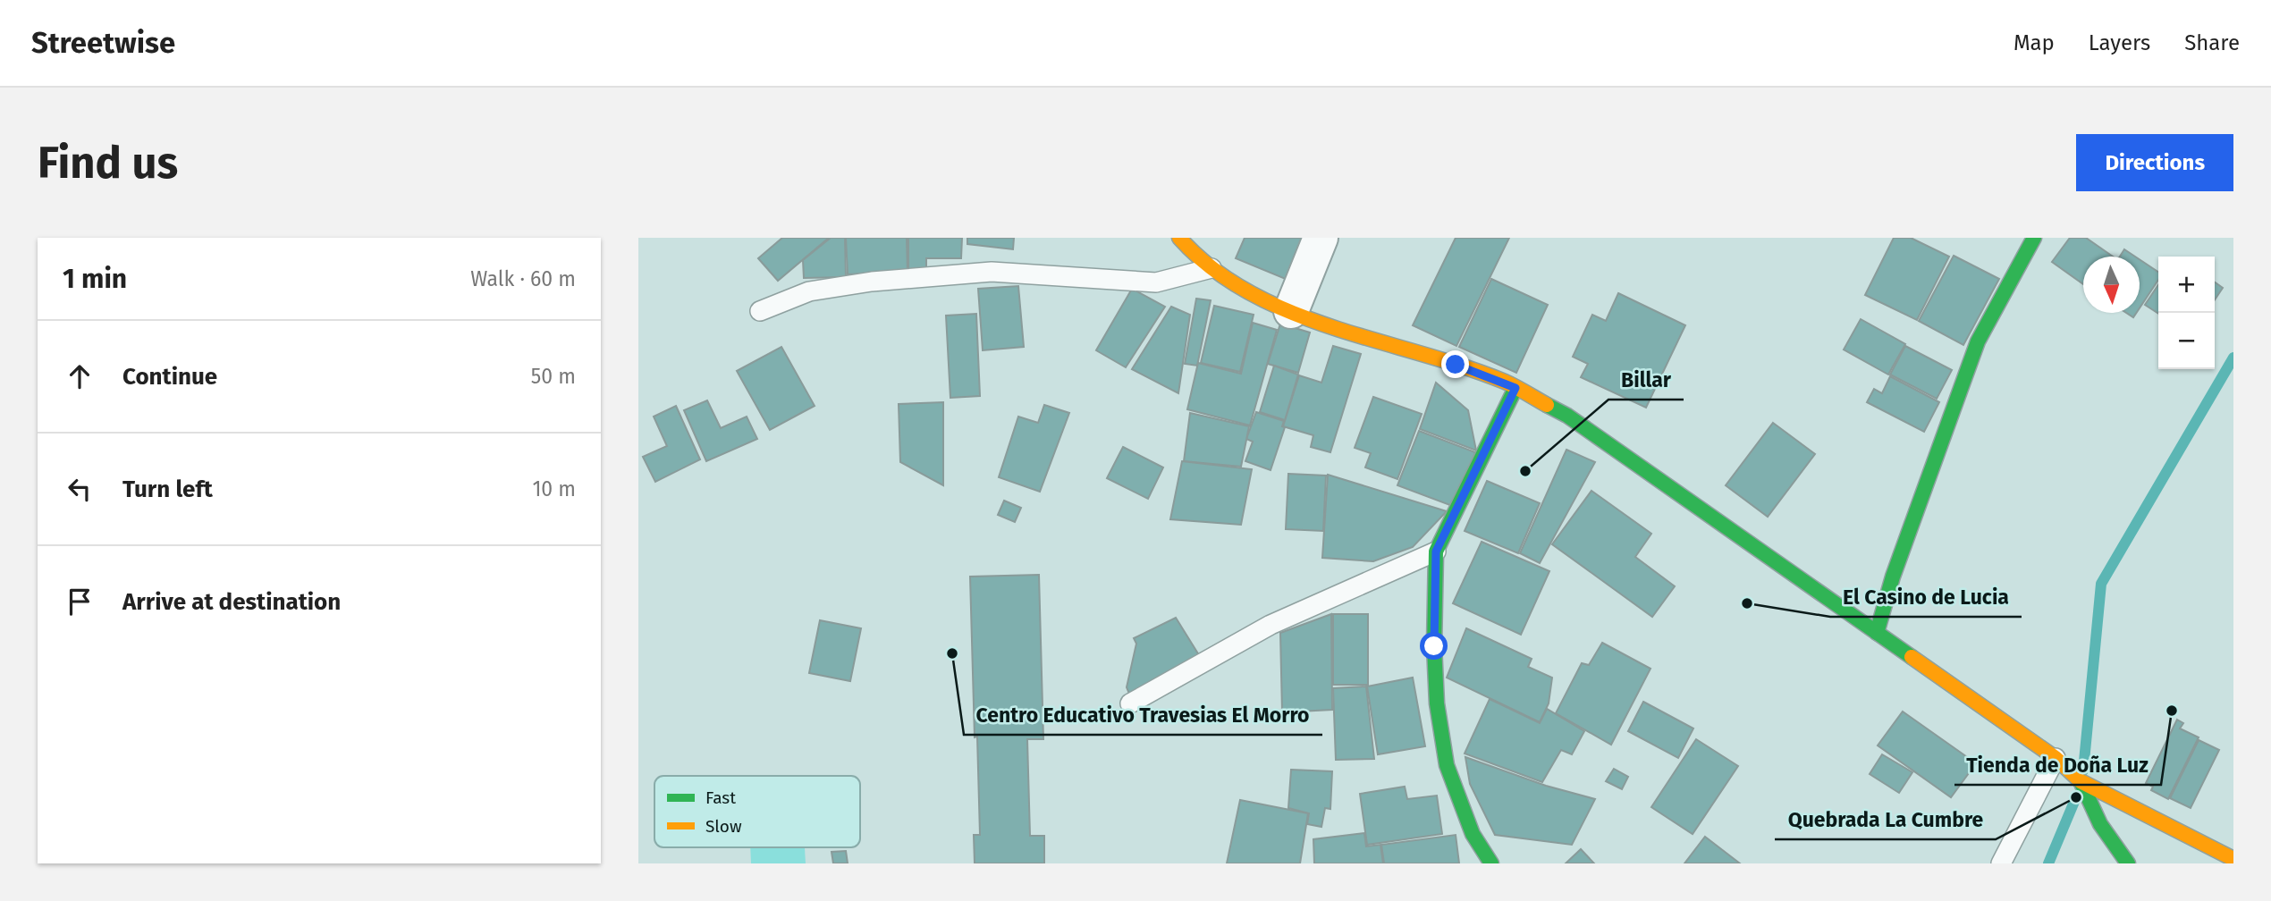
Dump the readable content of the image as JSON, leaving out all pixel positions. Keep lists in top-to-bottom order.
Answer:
{
  "places": [
    "Billar",
    "El Casino de Lucia",
    "Centro Educativo Travesias El Morro",
    "Tienda de Doña Luz",
    "Quebrada La Cumbre"
  ],
  "legend": ["Fast", "Slow"],
  "north": "bottom",
  "page": {
    "header": "Streetwise",
    "nav": ["Map", "Layers", "Share"],
    "buttons": "Directions",
    "title": "Find us",
    "heading": ["1 min", "Walk · 60 m"],
    "map_buttons": ["+", "−"],
    "list": [
      ["Continue", "50 m"],
      ["Turn left", "10 m"],
      "Arrive at destination"
    ]
  }
}
